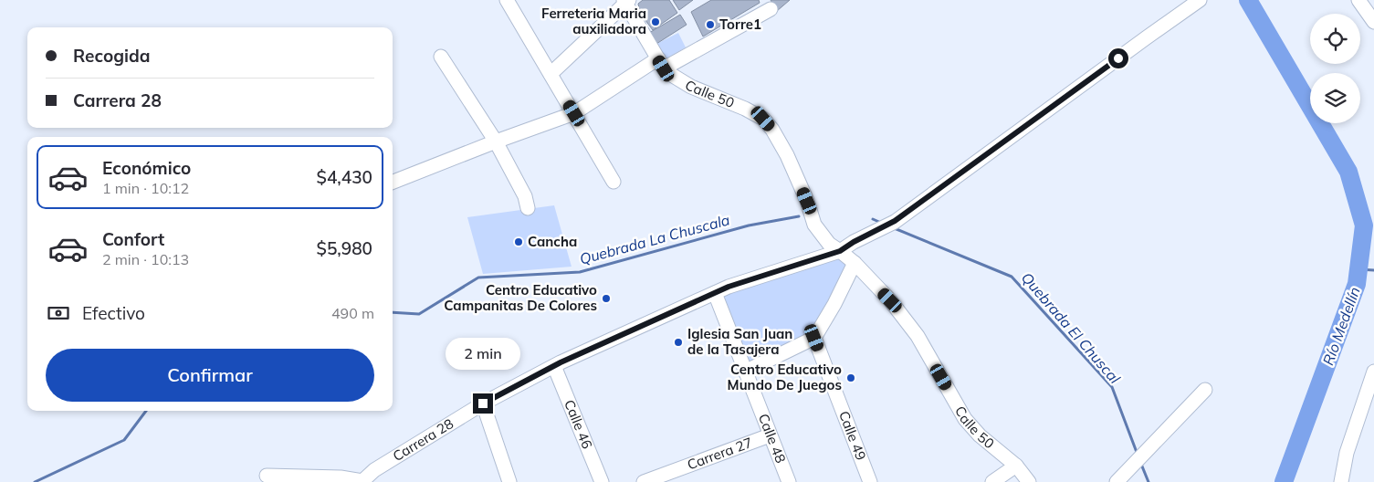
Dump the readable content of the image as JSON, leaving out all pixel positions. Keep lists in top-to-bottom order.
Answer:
{
  "streets": {
    "street": [
      "Calle 50",
      "Calle 46",
      "Calle 49",
      "Calle 48",
      "Carrera 28",
      "Carrera 27"
    ]
  },
  "crossings": [
    ["Calle 50", "Carrera 28"],
    ["Calle 46", "Carrera 28"],
    ["Calle 48", "Carrera 28"],
    ["Calle 48", "Carrera 27"]
  ],
  "water": ["Quebrada La Chuscala", "Río Medellín", "Quebrada El Chuscal"],
  "places": [
    "Ferreteria Maria auxiliadora",
    "Torre1",
    "Cancha",
    "Centro Educativo Campanitas De Colores",
    "Iglesia San Juan de la Tasajera",
    "Centro Educativo Mundo De Juegos"
  ],
  "page": {
    "banner": ["Recogida", "Carrera 28"],
    "list": [
      {
        "name": "Económico",
        "note": "1 min · 10:12",
        "value": "$4,430"
      },
      {
        "name": "Confort",
        "note": "2 min · 10:13",
        "value": "$5,980"
      }
    ],
    "pay": ["Efectivo", "490 m"],
    "bubble": "2 min",
    "buttons": "Confirmar"
  }
}
